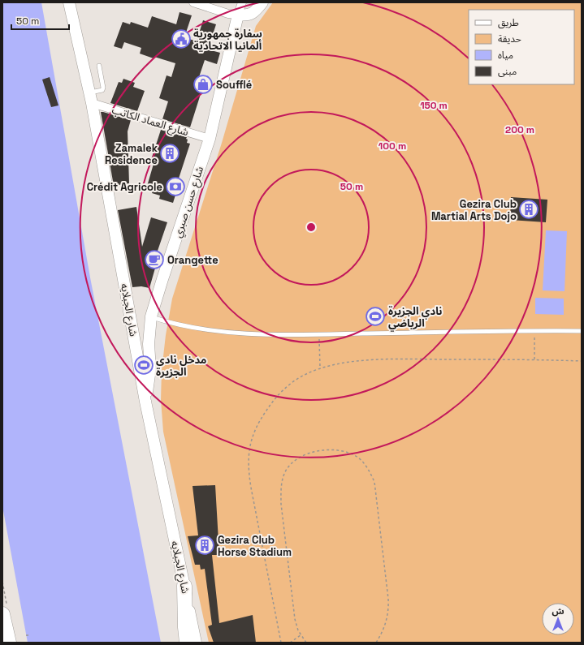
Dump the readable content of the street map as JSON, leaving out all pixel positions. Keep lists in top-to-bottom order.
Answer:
{
  "streets": {
    "street": ["شارع العماد الكاتب", "شارع حسن صبري", "شارع الجبلايه"]
  },
  "crossings": [
    ["شارع العماد الكاتب", "شارع حسن صبري"],
    ["شارع العماد الكاتب", "شارع الجبلايه"],
    ["شارع حسن صبري", "شارع الجبلايه"]
  ],
  "places": {
    "public building": ["سفارة جمهورية ألمانيا الاتحادية"],
    "shop": ["Soufflé"],
    "building": ["Zamalek Residence", "Gezira Club Martial Arts Dojo", "Gezira Club Horse Stadium"],
    "bank": ["Crédit Agricole"],
    "cafe": ["Orangette"],
    "sports": ["نادي الجزيرة الرياضي", "مدخل نادى الجزيرة"]
  },
  "legend": [
    "طريق",
    "حديقة",
    "مياه",
    "مبنى"
  ],
  "scale_bar": "50 m",
  "north": "top",
  "rings": [
    "150 m",
    "200 m",
    "100 m",
    "50 m"
  ]
}
